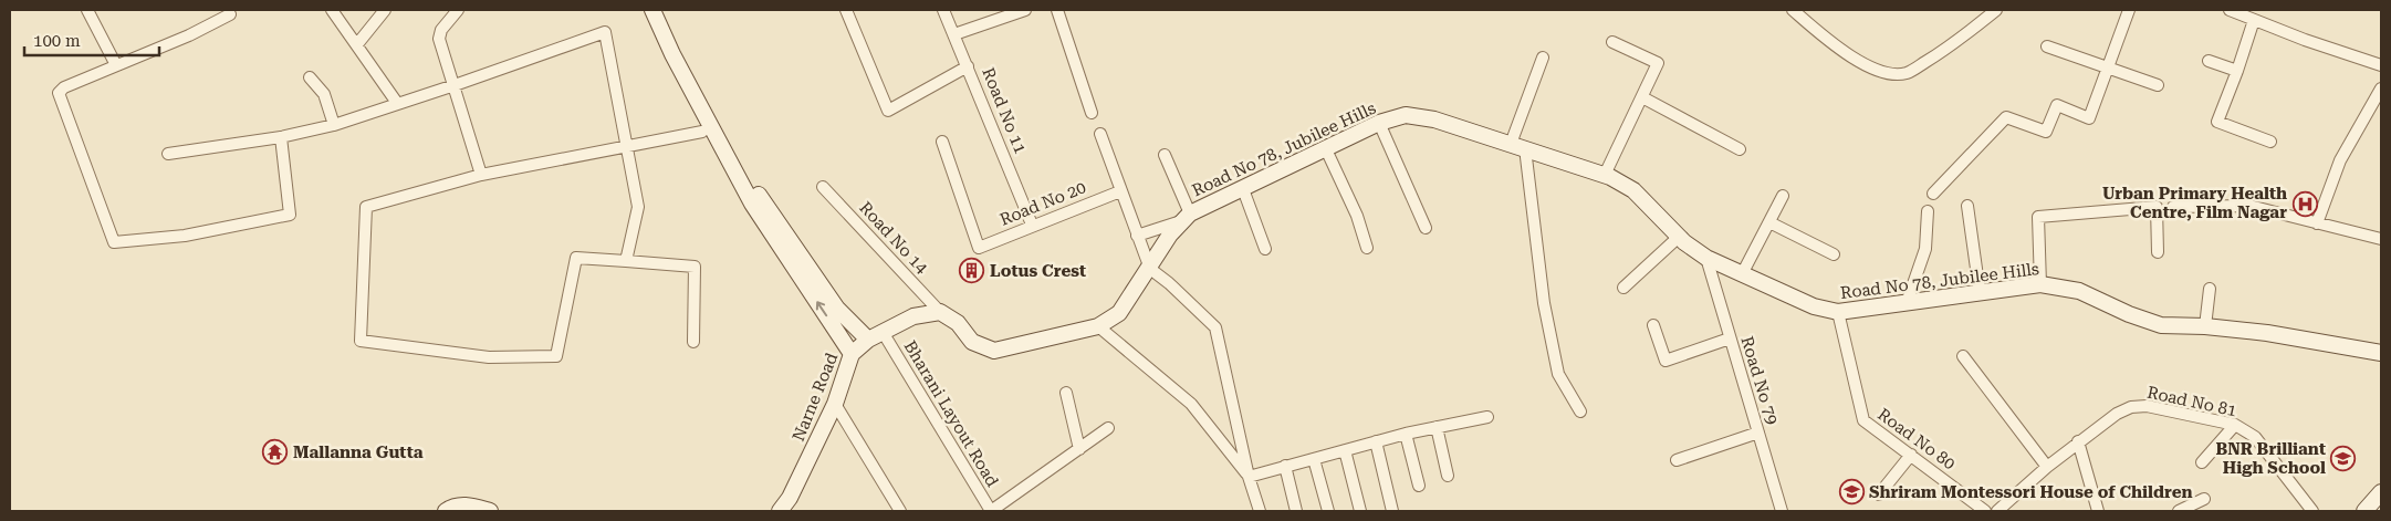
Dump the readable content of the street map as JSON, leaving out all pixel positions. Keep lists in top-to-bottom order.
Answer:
{
  "streets": {
    "main road": ["Road No 78, Jubilee Hills", "Narne Road"],
    "street": [
      "Road No 11",
      "Road No 20",
      "Road No 14",
      "Road No 79",
      "Road No 81",
      "Bharani Layout Road",
      "Road No 80"
    ]
  },
  "crossings": [
    ["Road No 11", "Road No 20"],
    ["Road No 78, Jubilee Hills", "Road No 14"],
    ["Road No 78, Jubilee Hills", "Road No 79"],
    ["Road No 78, Jubilee Hills", "Narne Road"],
    ["Road No 78, Jubilee Hills", "Road No 80"],
    ["Road No 14", "Narne Road"],
    ["Narne Road", "Bharani Layout Road"]
  ],
  "places": {
    "hospital": ["Urban Primary Health Centre, Film Nagar"],
    "building": ["Lotus Crest"],
    "temple": ["Mallanna Gutta"],
    "school or university": ["BNR Brilliant High School", "Shriram Montessori House of Children"]
  },
  "scale_bar": "100 m"
}
